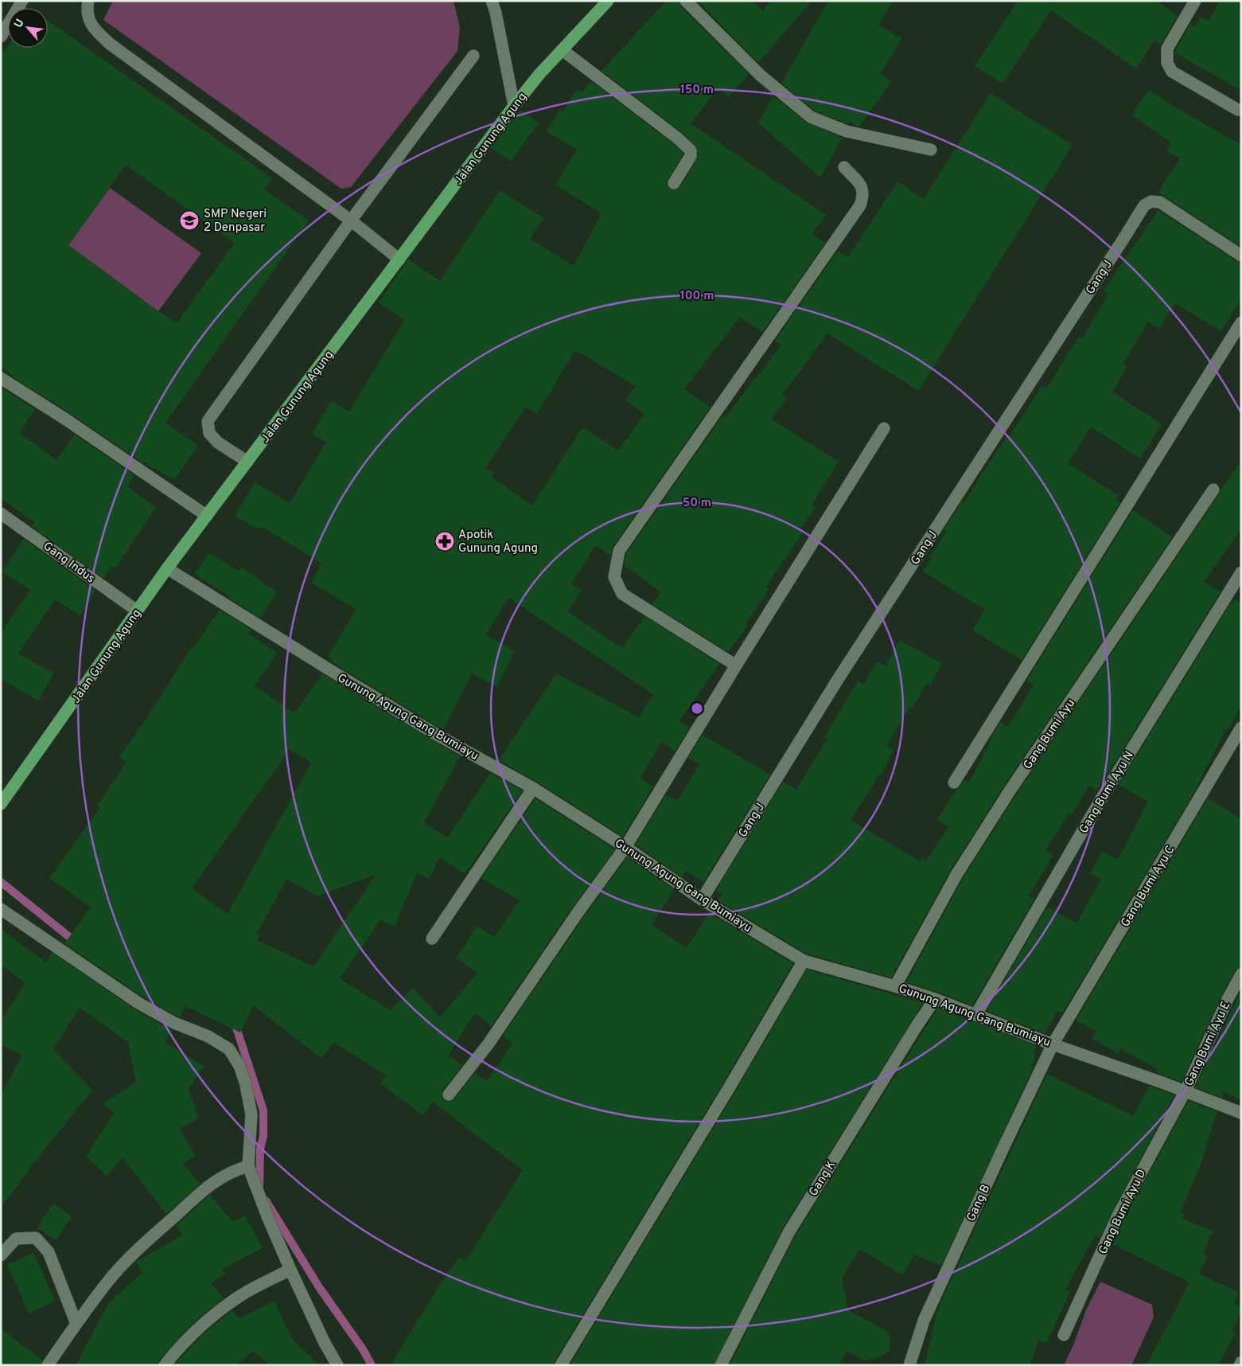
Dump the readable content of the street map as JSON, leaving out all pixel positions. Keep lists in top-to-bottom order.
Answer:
{
  "streets": {
    "main road": ["Jalan Gunung Agung"],
    "street": [
      "Gang J",
      "Gang Indus",
      "Gunung Agung Gang Bumiayu",
      "Gang Bumi Ayu",
      "Gang Bumi Ayu N",
      "Gang Bumi Ayu C",
      "Gang Bumi Ayu E",
      "Gang K",
      "Gang B",
      "Gang Bumi Ayu D"
    ]
  },
  "crossings": [
    ["Jalan Gunung Agung", "Gang Indus"],
    ["Jalan Gunung Agung", "Gunung Agung Gang Bumiayu"],
    ["Gang J", "Gunung Agung Gang Bumiayu"],
    ["Gunung Agung Gang Bumiayu", "Gang Bumi Ayu"],
    ["Gunung Agung Gang Bumiayu", "Gang Bumi Ayu N"],
    ["Gunung Agung Gang Bumiayu", "Gang Bumi Ayu C"],
    ["Gunung Agung Gang Bumiayu", "Gang Bumi Ayu E"],
    ["Gunung Agung Gang Bumiayu", "Gang K"],
    ["Gunung Agung Gang Bumiayu", "Gang B"],
    ["Gunung Agung Gang Bumiayu", "Gang Bumi Ayu D"],
    ["Gang Bumi Ayu C", "Gang B"],
    ["Gang Bumi Ayu E", "Gang Bumi Ayu D"]
  ],
  "places": {
    "school or university": ["SMP Negeri 2 Denpasar"],
    "pharmacy": ["Apotik Gunung Agung"]
  },
  "north": "top left",
  "rings": ["150 m", "100 m", "50 m"]
}
